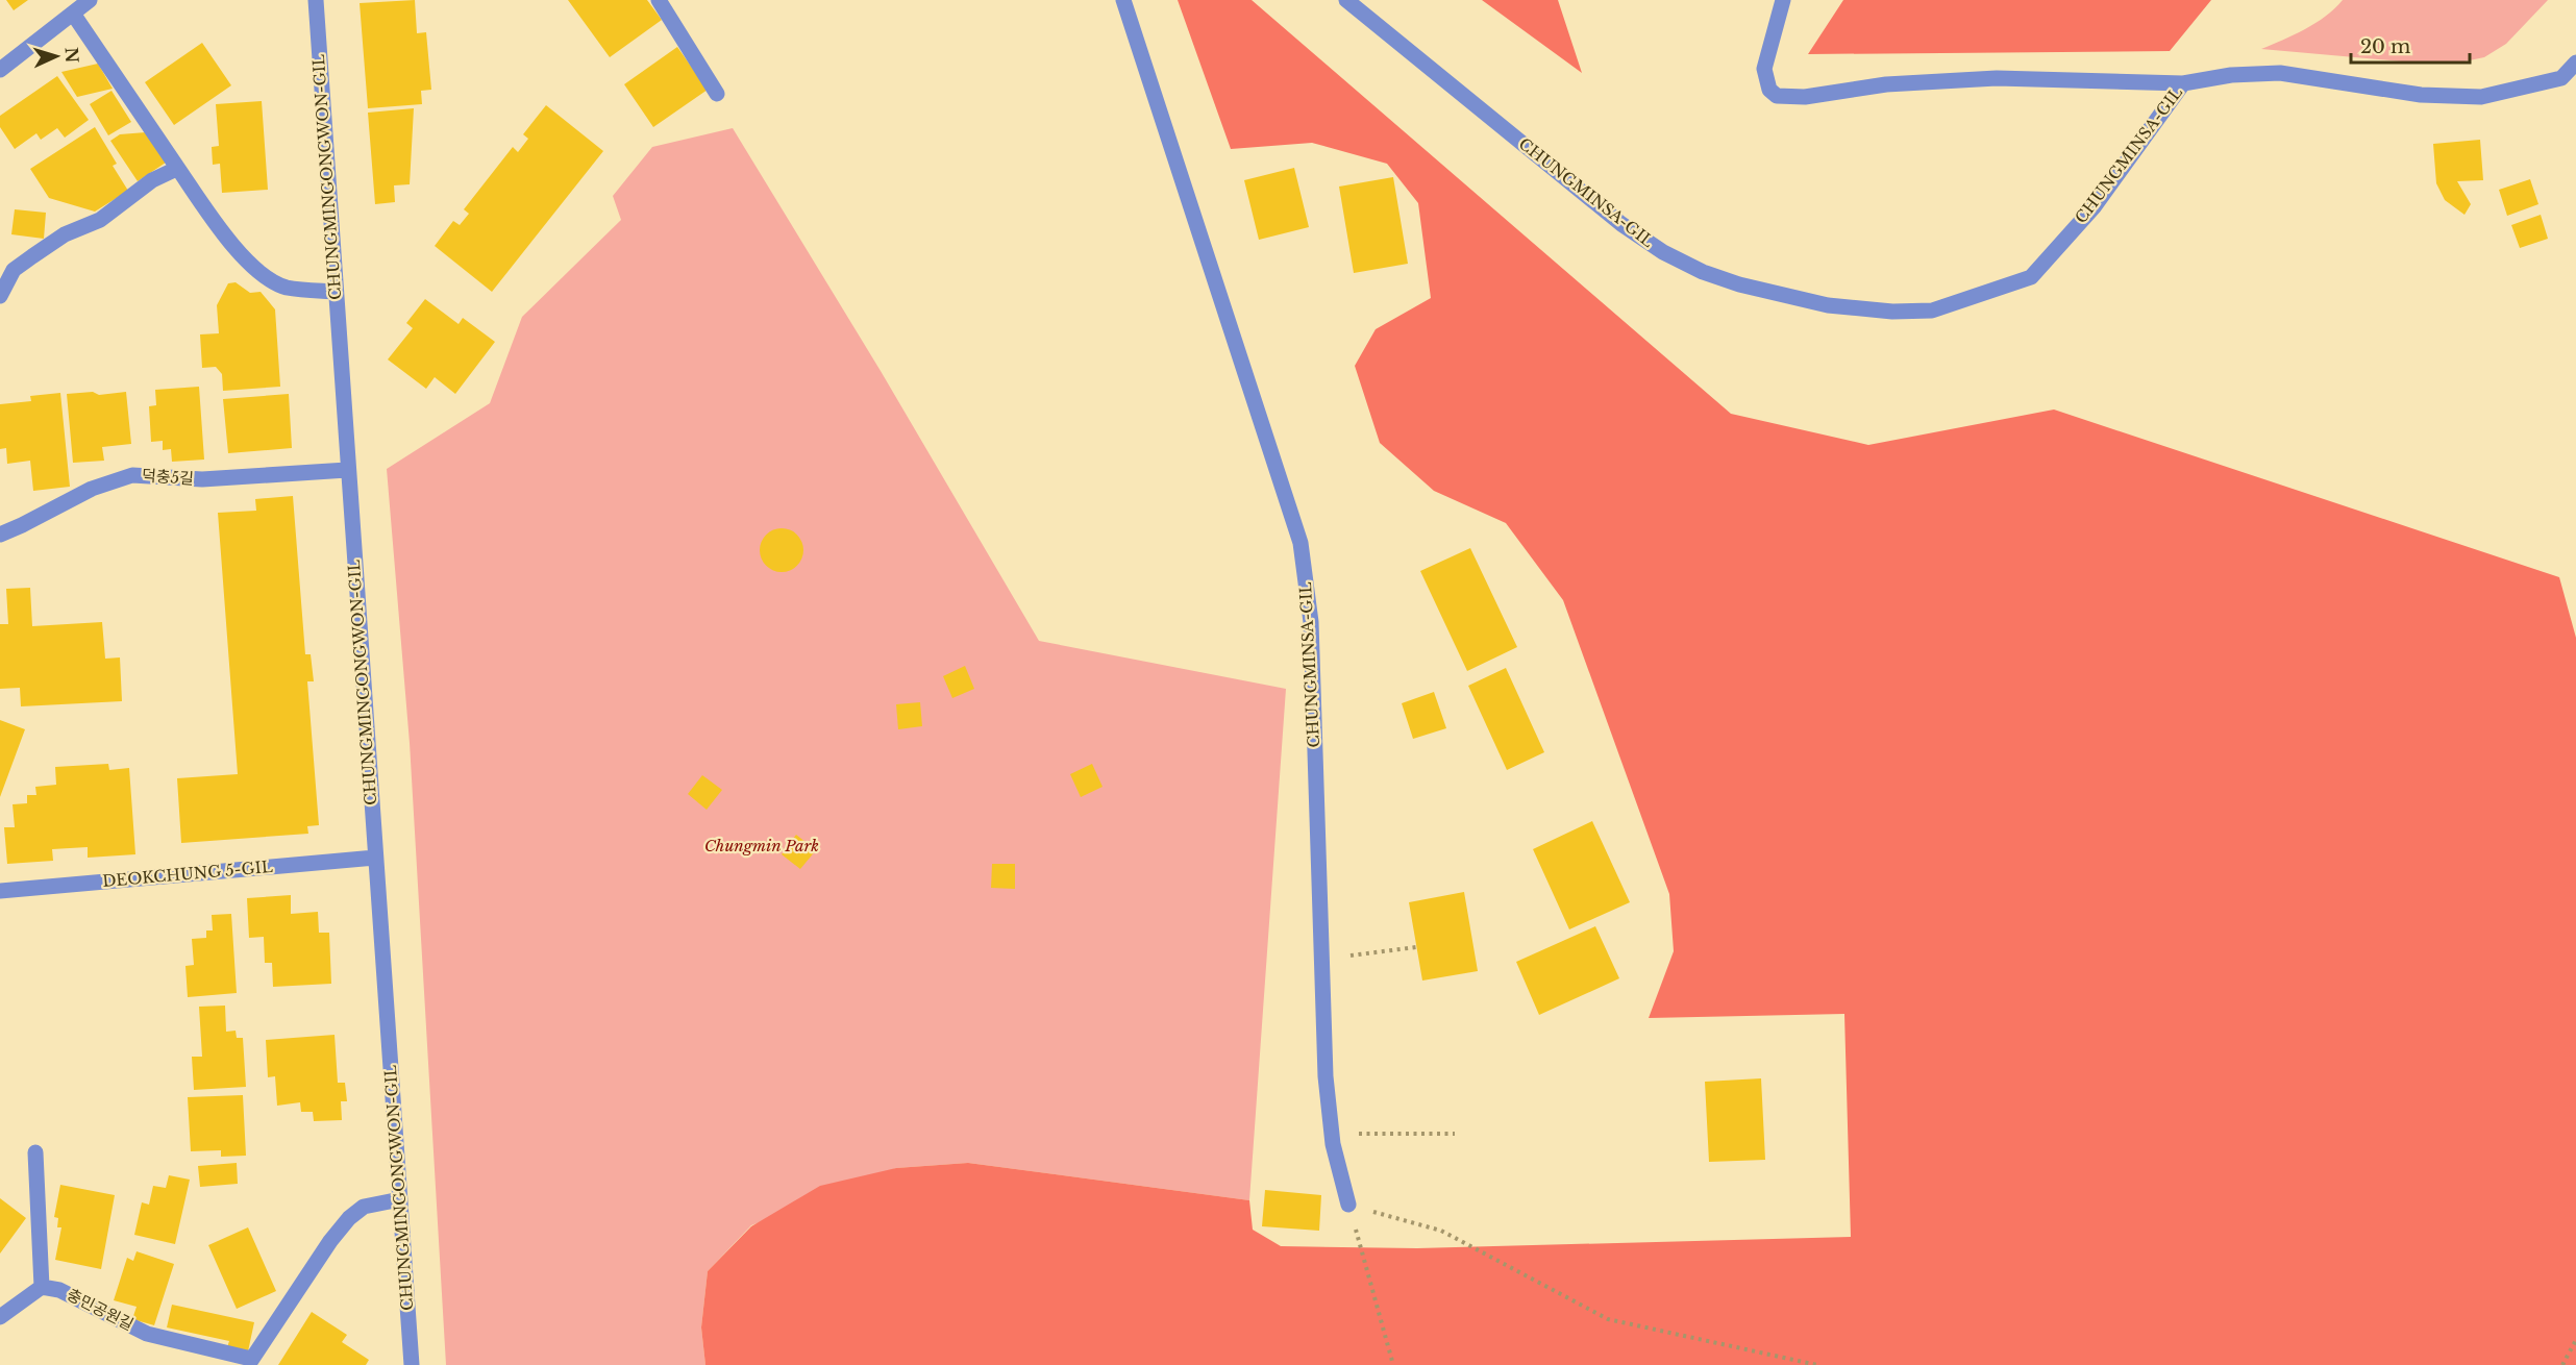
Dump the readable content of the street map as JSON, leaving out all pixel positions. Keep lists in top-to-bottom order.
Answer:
{
  "streets": {
    "street": [
      "CHUNGMINSA-GIL",
      "CHUNGMINGONGWON-GIL",
      "덕충5길",
      "DEOKCHUNG 5-GIL",
      "충민공원길"
    ]
  },
  "crossings": [
    ["CHUNGMINGONGWON-GIL", "덕충5길"],
    ["CHUNGMINGONGWON-GIL", "DEOKCHUNG 5-GIL"],
    ["CHUNGMINGONGWON-GIL", "충민공원길"]
  ],
  "parks": ["Chungmin Park"],
  "scale_bar": "20 m",
  "north": "right"
}
